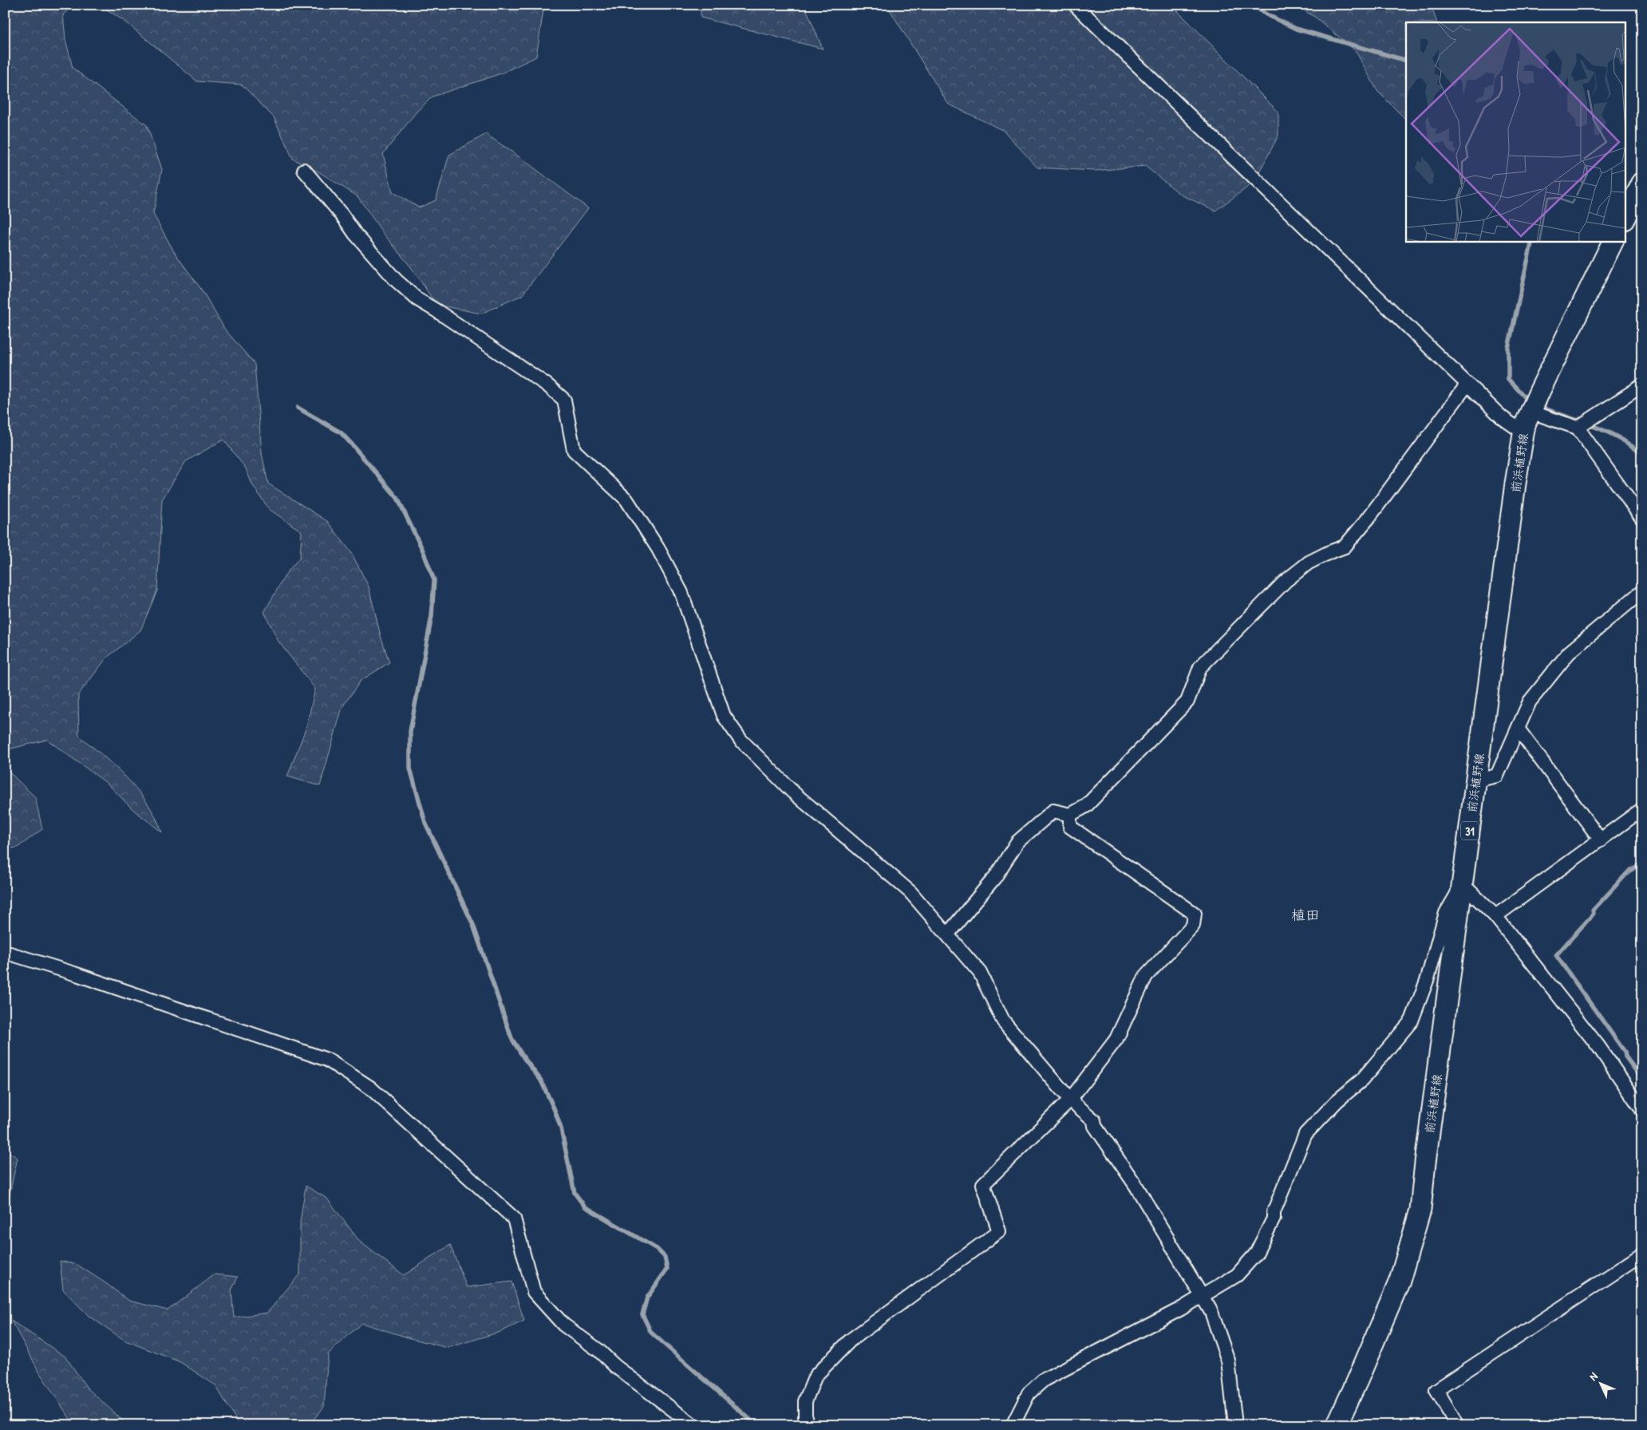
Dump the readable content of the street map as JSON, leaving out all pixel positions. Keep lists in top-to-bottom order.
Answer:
{
  "streets": {
    "main road": ["前浜植野線", "31"]
  },
  "districts": ["植田"],
  "north": "top left"
}
